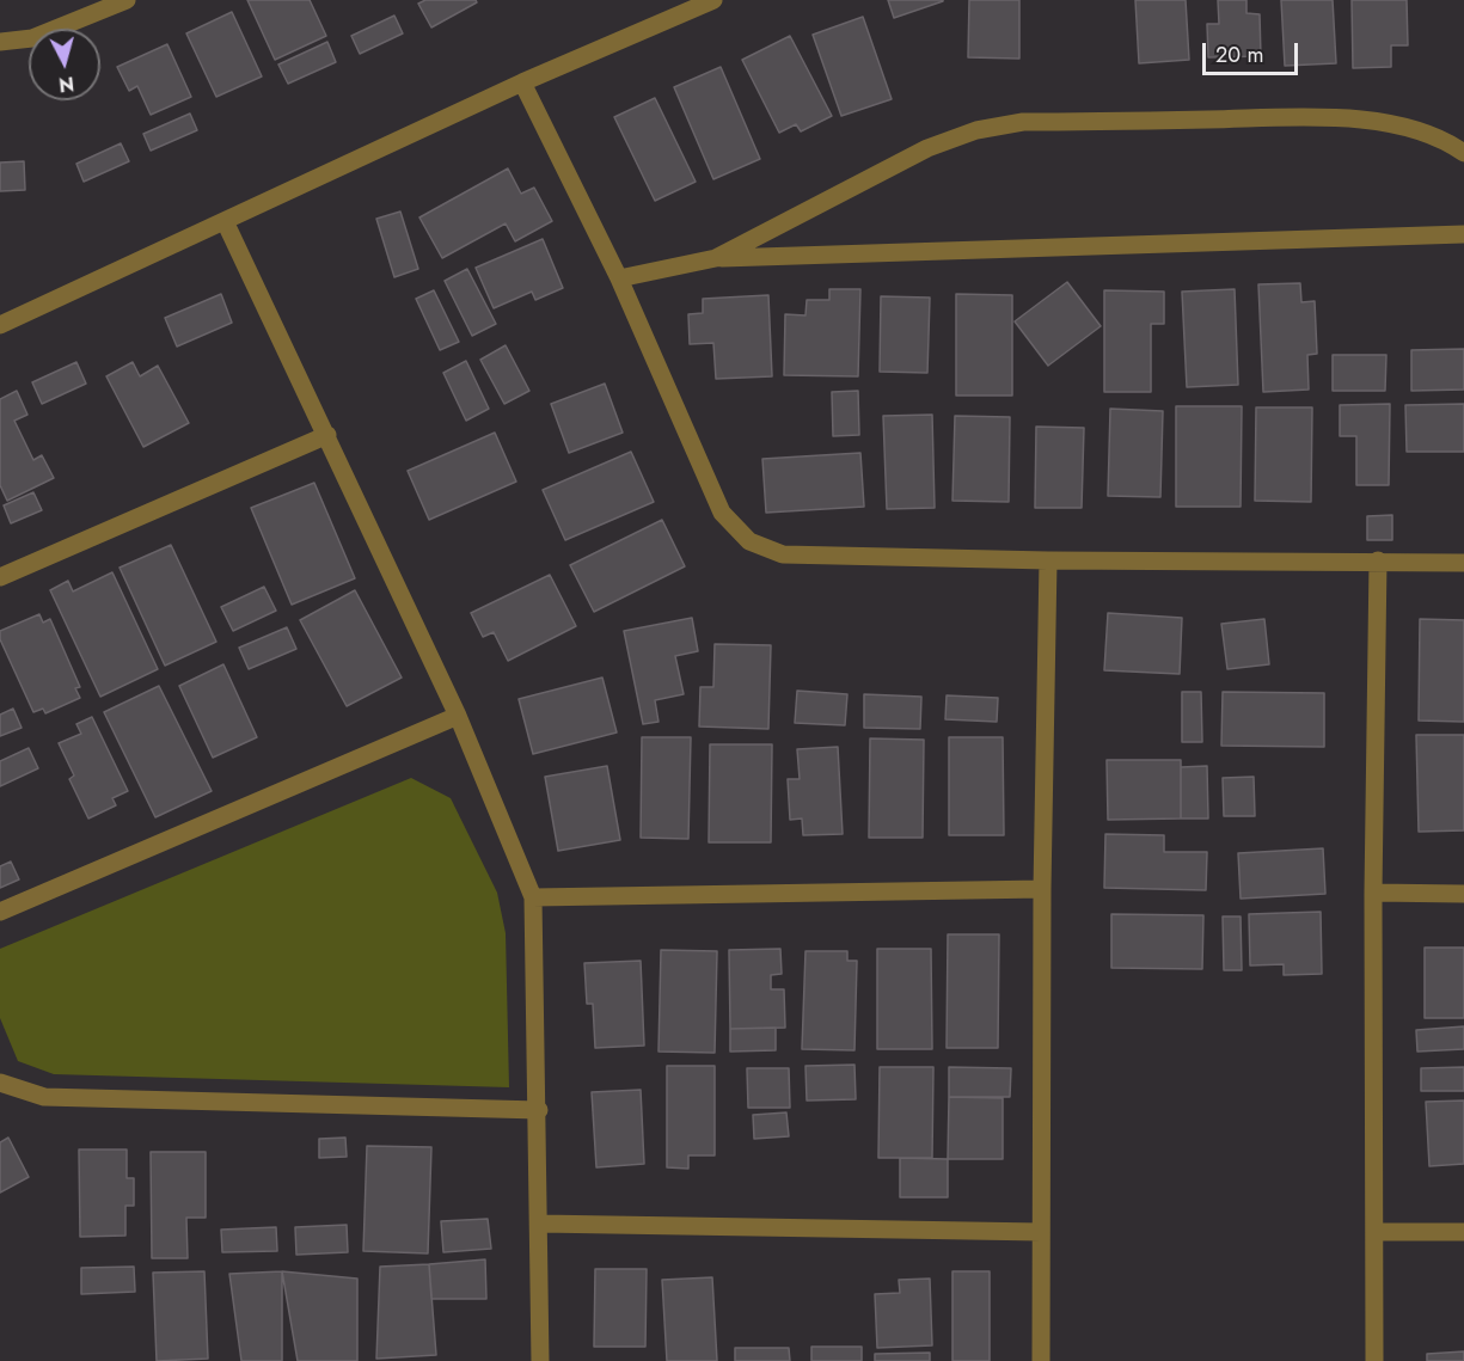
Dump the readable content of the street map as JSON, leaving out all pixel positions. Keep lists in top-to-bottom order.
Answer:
{
  "scale_bar": "20 m",
  "north": "bottom"
}
